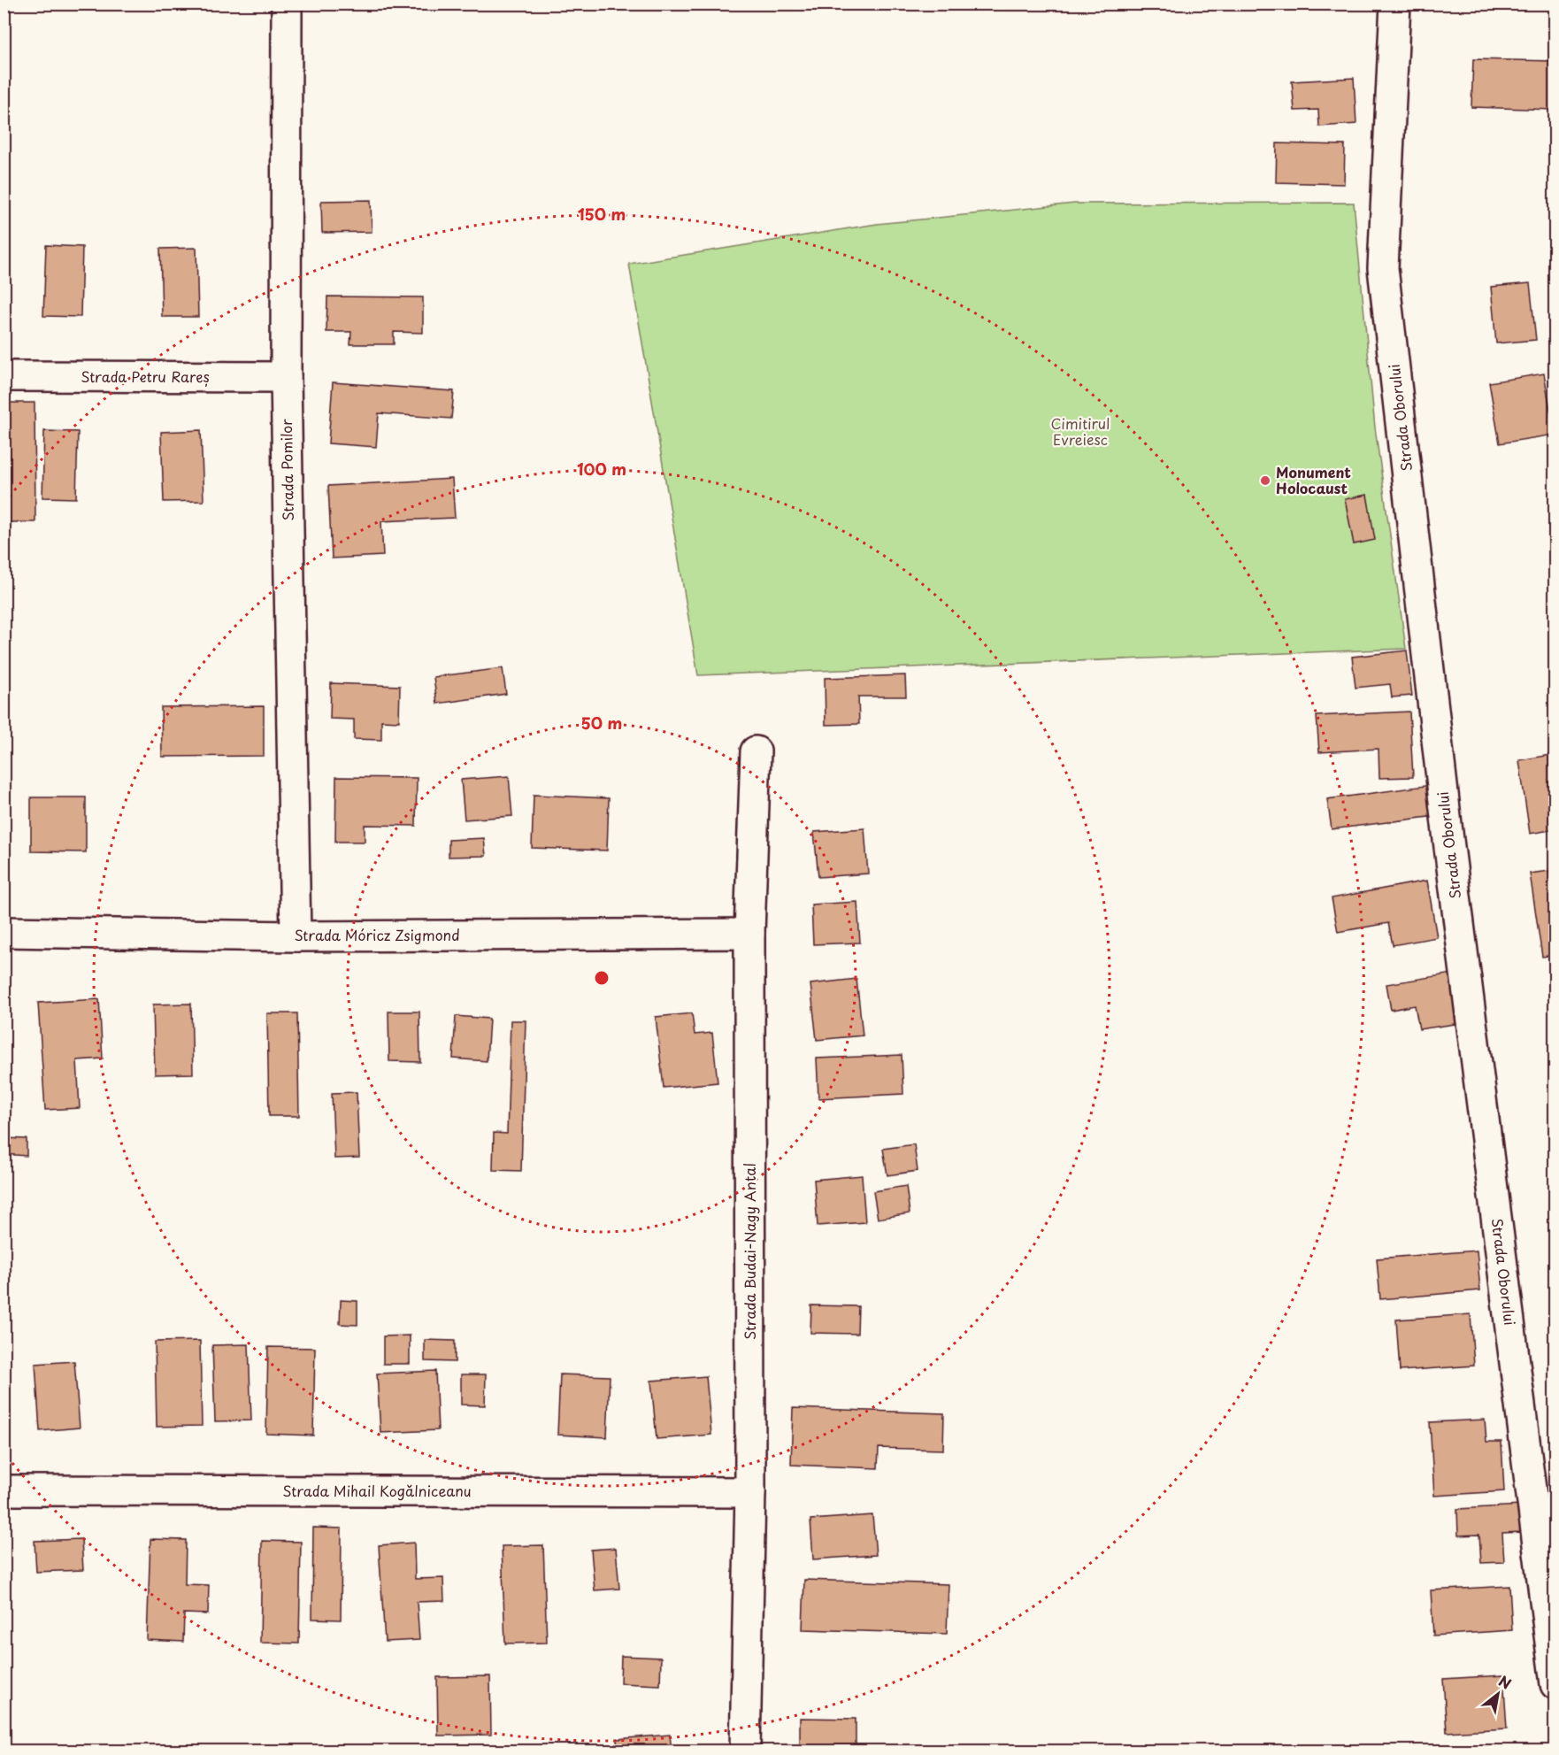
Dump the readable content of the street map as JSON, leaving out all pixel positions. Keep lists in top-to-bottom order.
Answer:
{
  "streets": {
    "street": [
      "Strada Petru Rareș",
      "Strada Oborului",
      "Strada Pomilor",
      "Strada Móricz Zsigmond",
      "Strada Budai-Nagy Antal",
      "Strada Mihail Kogălniceanu"
    ]
  },
  "crossings": [
    ["Strada Petru Rareș", "Strada Pomilor"],
    ["Strada Pomilor", "Strada Móricz Zsigmond"],
    ["Strada Móricz Zsigmond", "Strada Budai-Nagy Antal"],
    ["Strada Budai-Nagy Antal", "Strada Mihail Kogălniceanu"]
  ],
  "parks": ["Cimitirul Evreiesc"],
  "places": ["Monument Holocaust"],
  "north": "top right",
  "rings": ["150 m", "100 m", "50 m"]
}
